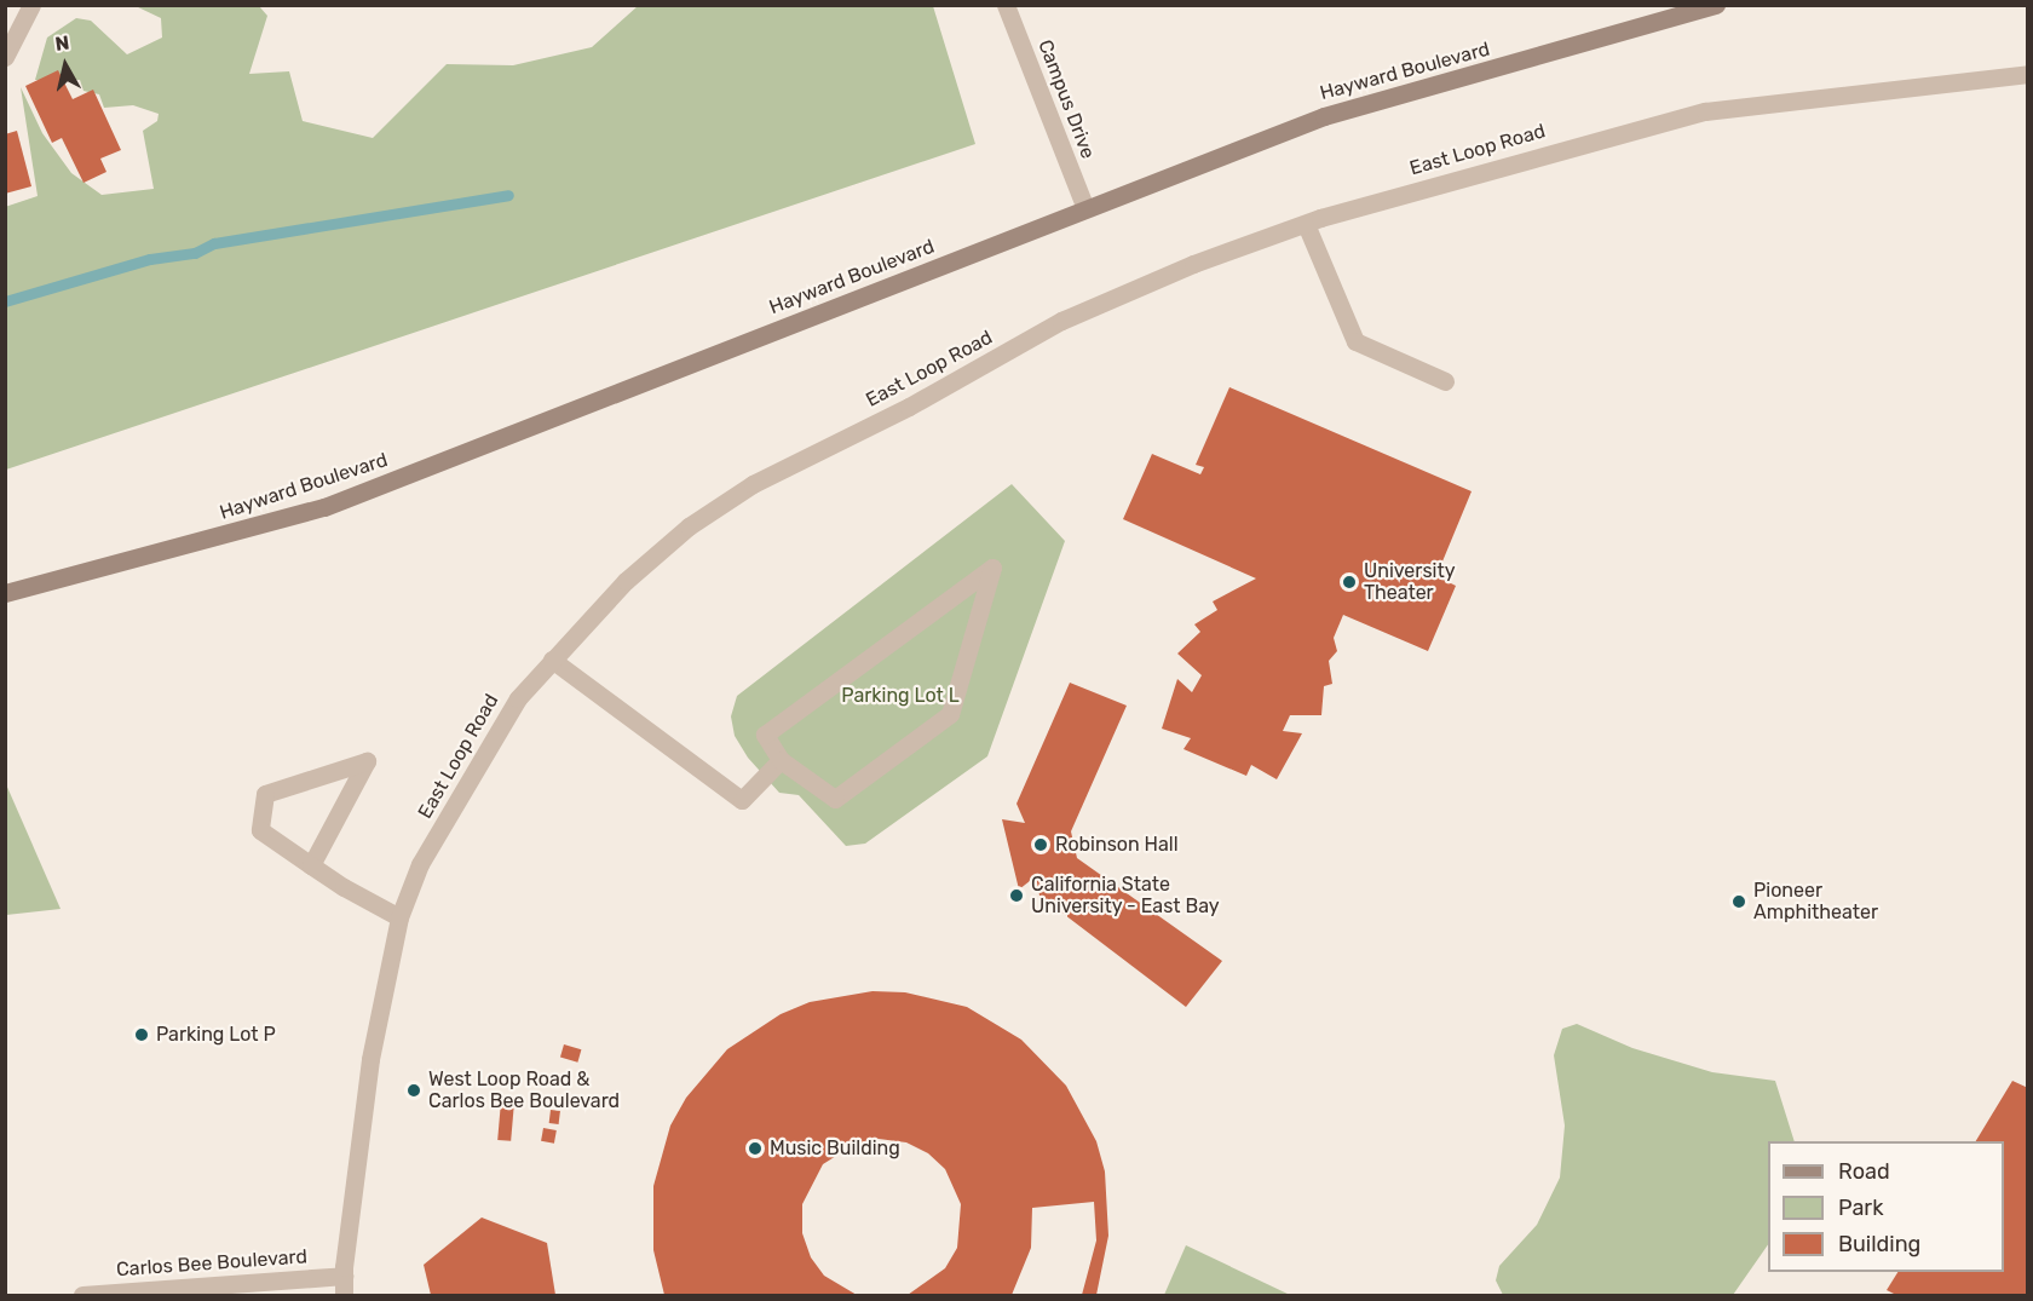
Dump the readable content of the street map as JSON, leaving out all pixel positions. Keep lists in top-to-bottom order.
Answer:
{
  "streets": {
    "main road": ["Hayward Boulevard"],
    "street": ["Campus Drive", "East Loop Road", "Carlos Bee Boulevard"]
  },
  "crossings": [
    ["Hayward Boulevard", "Campus Drive"],
    ["East Loop Road", "Carlos Bee Boulevard"]
  ],
  "parks": ["Parking Lot L"],
  "places": [
    "University Theater",
    "Robinson Hall",
    "California State University - East Bay",
    "Pioneer Amphitheater",
    "Parking Lot P",
    "West Loop Road & Carlos Bee Boulevard",
    "Music Building"
  ],
  "legend": ["Road", "Park", "Building"],
  "north": "top"
}
